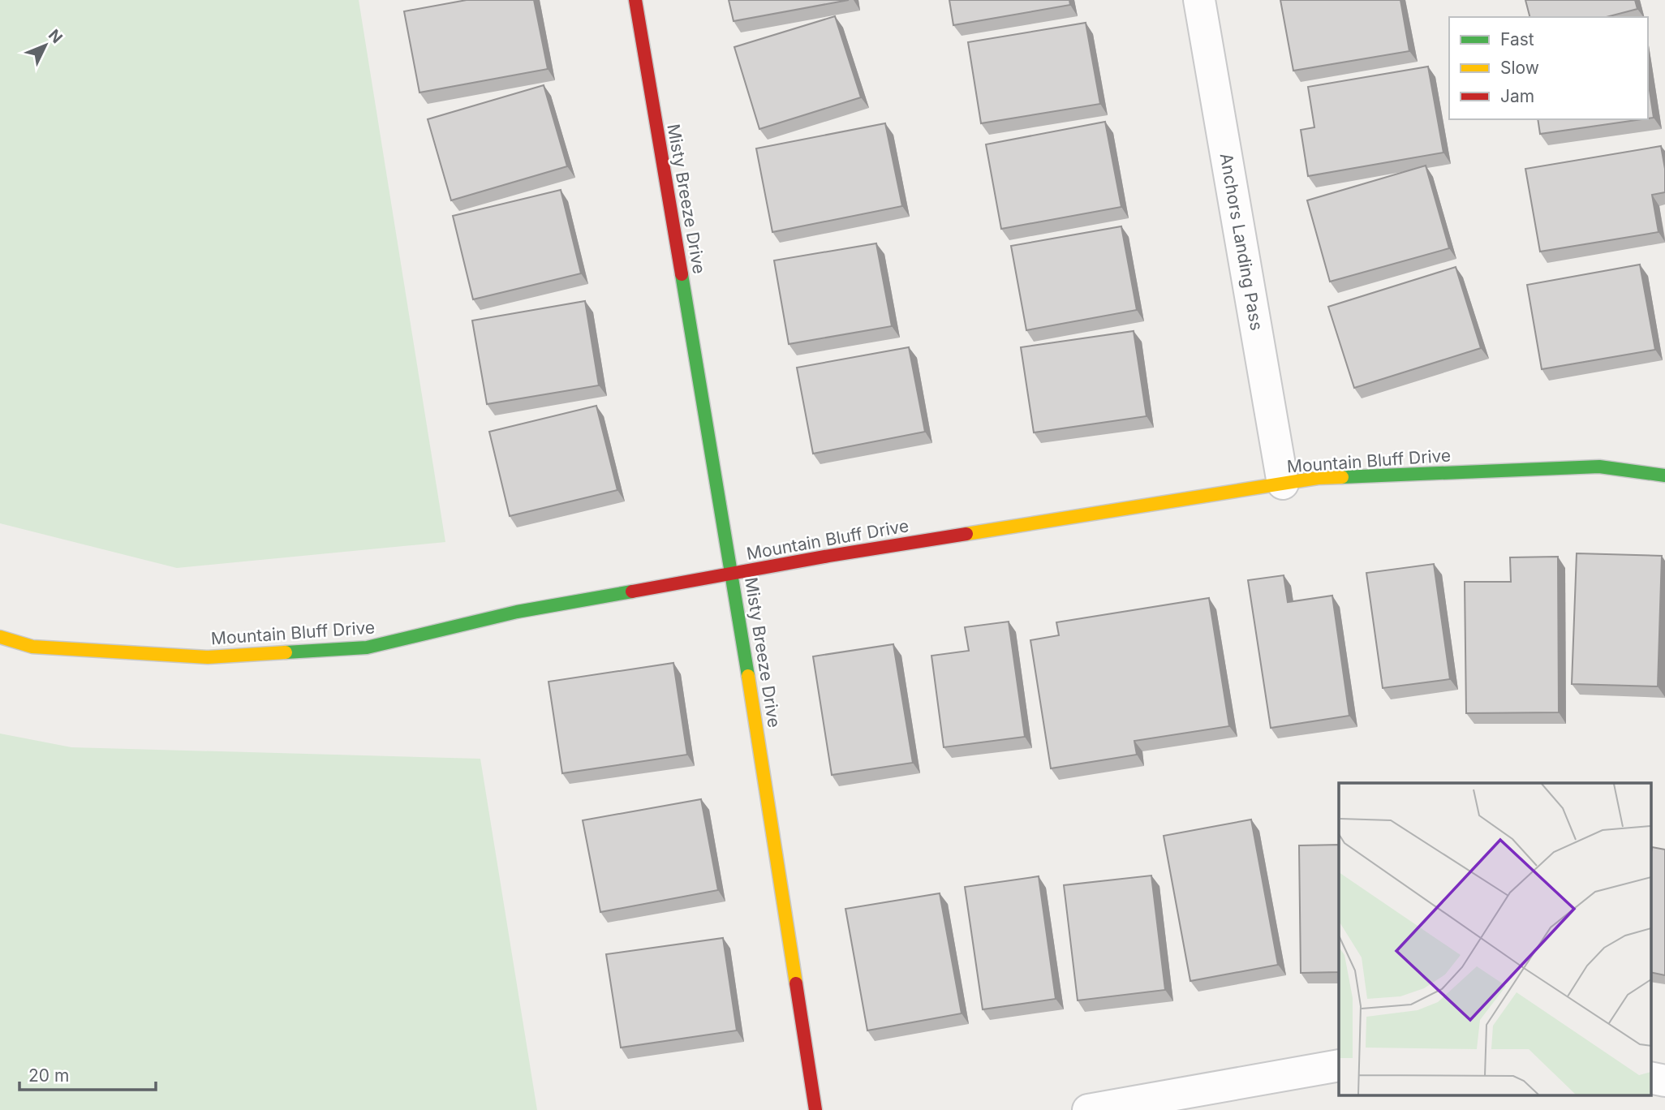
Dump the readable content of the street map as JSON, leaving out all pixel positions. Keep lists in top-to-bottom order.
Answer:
{
  "streets": {
    "street": ["Misty Breeze Drive", "Anchors Landing Pass", "Mountain Bluff Drive"]
  },
  "crossings": [
    ["Misty Breeze Drive", "Mountain Bluff Drive"],
    ["Anchors Landing Pass", "Mountain Bluff Drive"]
  ],
  "legend": ["Fast", "Slow", "Jam"],
  "scale_bar": "20 m",
  "north": "top right"
}
